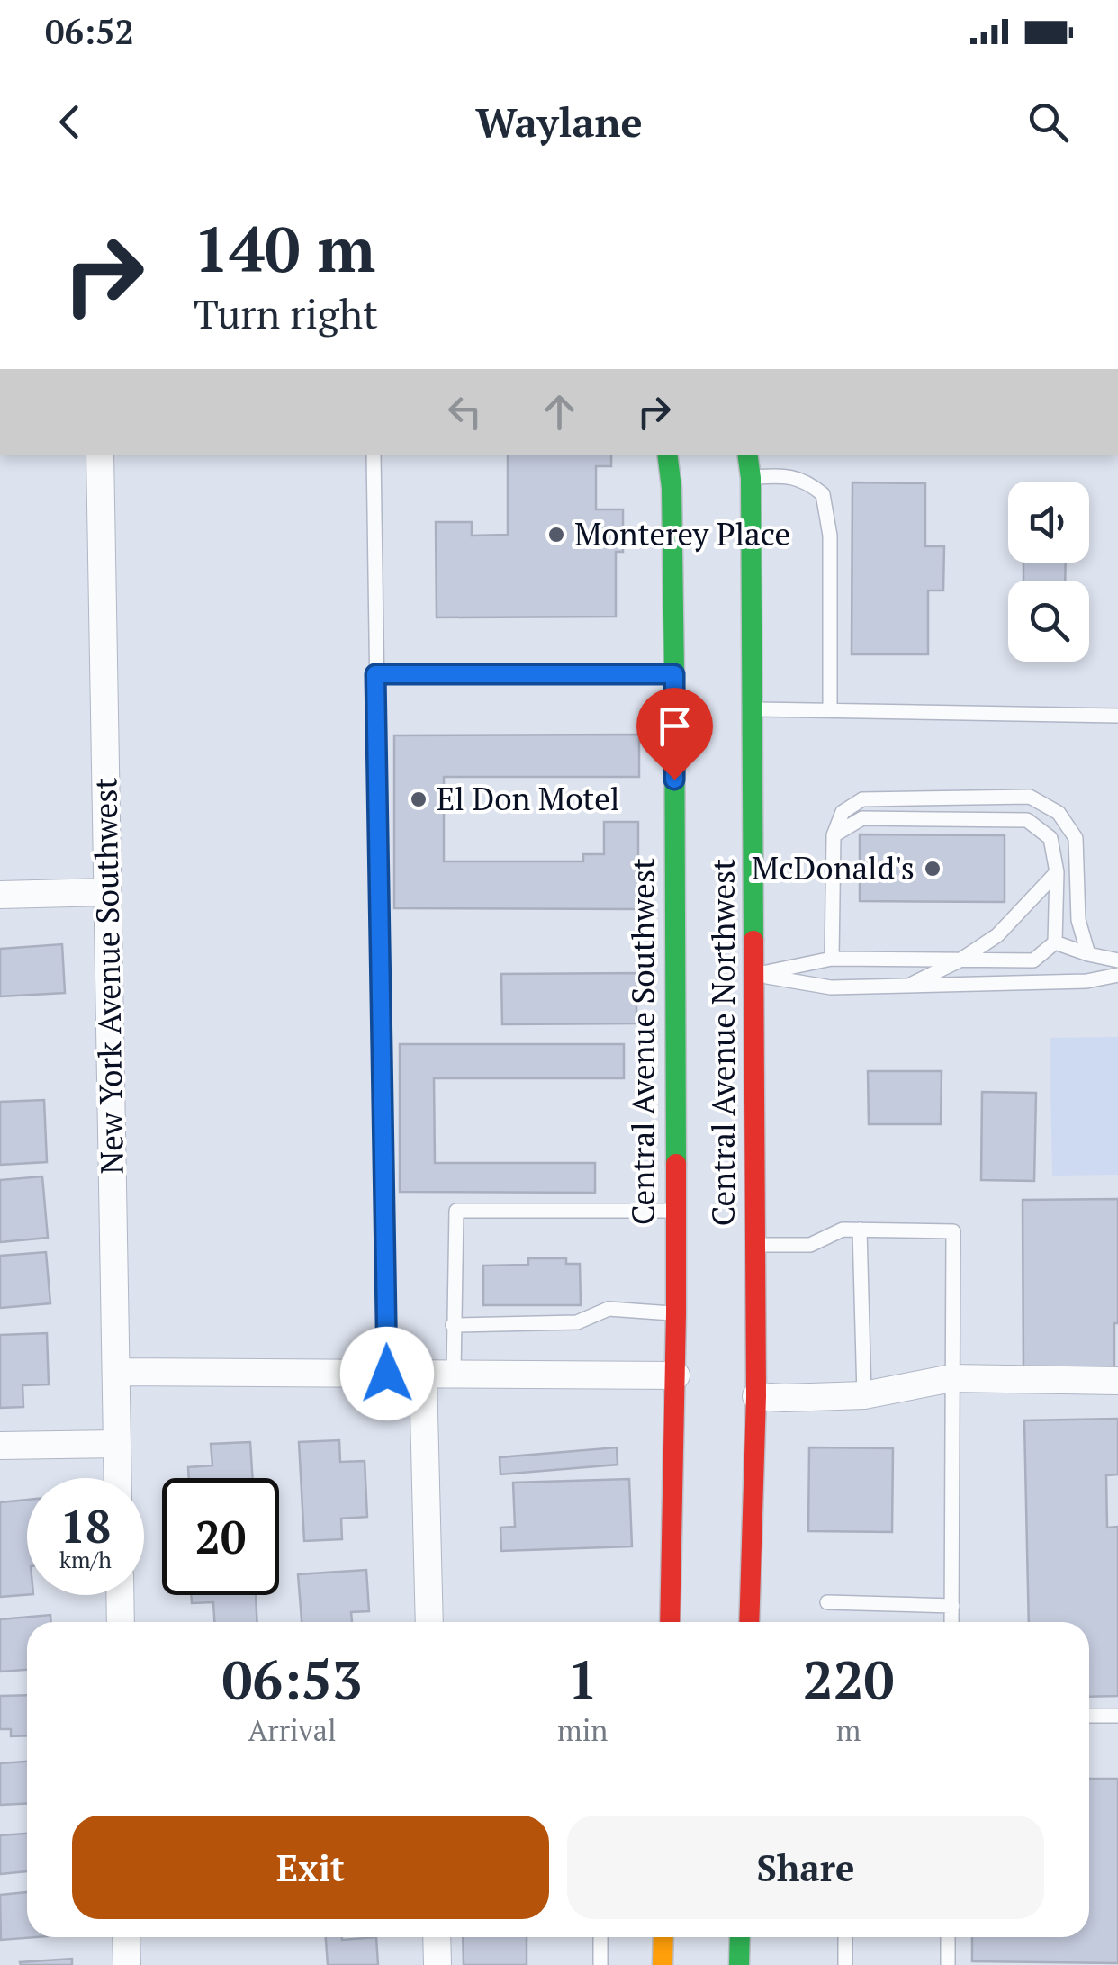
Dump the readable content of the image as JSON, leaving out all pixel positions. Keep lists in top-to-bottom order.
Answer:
{
  "streets": {
    "main road": ["Central Avenue Southwest", "Central Avenue Northwest"],
    "street": ["New York Avenue Southwest"]
  },
  "places": ["Monterey Place", "El Don Motel", "McDonald's"],
  "page": {
    "status": "06:52",
    "header": "Waylane",
    "turn": ["140 m", "Turn right"],
    "speed": "18 km/h",
    "limit": "20",
    "eta": [
      "06:53",
      "Arrival",
      "1",
      "min",
      "220",
      "m"
    ],
    "buttons": ["Exit", "Share"]
  }
}
